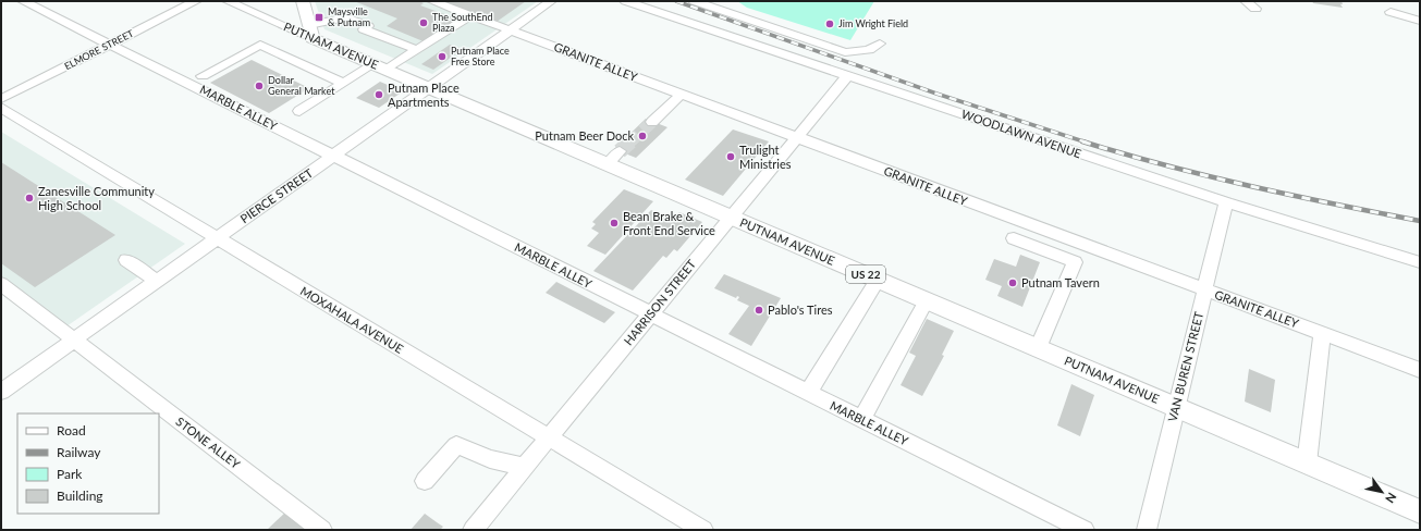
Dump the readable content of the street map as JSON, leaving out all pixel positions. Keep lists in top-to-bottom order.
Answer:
{
  "streets": {
    "main road": ["PUTNAM AVENUE", "US 22"],
    "street": [
      "ELMORE STREET",
      "GRANITE ALLEY",
      "MARBLE ALLEY",
      "WOODLAWN AVENUE",
      "PIERCE STREET",
      "HARRISON STREET",
      "MOXAHALA AVENUE",
      "VAN BUREN STREET",
      "STONE ALLEY"
    ]
  },
  "crossings": [
    ["PUTNAM AVENUE", "PIERCE STREET"],
    ["PUTNAM AVENUE", "HARRISON STREET"],
    ["PUTNAM AVENUE", "VAN BUREN STREET"],
    ["ELMORE STREET", "MARBLE ALLEY"],
    ["GRANITE ALLEY", "PIERCE STREET"],
    ["GRANITE ALLEY", "HARRISON STREET"],
    ["GRANITE ALLEY", "VAN BUREN STREET"],
    ["MARBLE ALLEY", "PIERCE STREET"],
    ["MARBLE ALLEY", "HARRISON STREET"],
    ["WOODLAWN AVENUE", "HARRISON STREET"],
    ["WOODLAWN AVENUE", "VAN BUREN STREET"],
    ["PIERCE STREET", "MOXAHALA AVENUE"],
    ["PIERCE STREET", "STONE ALLEY"],
    ["HARRISON STREET", "MOXAHALA AVENUE"]
  ],
  "places": {
    "transit": ["Maysville & Putnam"],
    "other": [
      "The SouthEnd Plaza",
      "Jim Wright Field",
      "Putnam Place Free Store",
      "Dollar General Market",
      "Putnam Place Apartments",
      "Putnam Beer Dock",
      "Trulight Ministries",
      "Zanesville Community High School",
      "Bean Brake & Front End Service",
      "Putnam Tavern",
      "Pablo's Tires"
    ]
  },
  "legend": [
    "Road",
    "Railway",
    "Park",
    "Building"
  ],
  "north": "bottom right"
}
